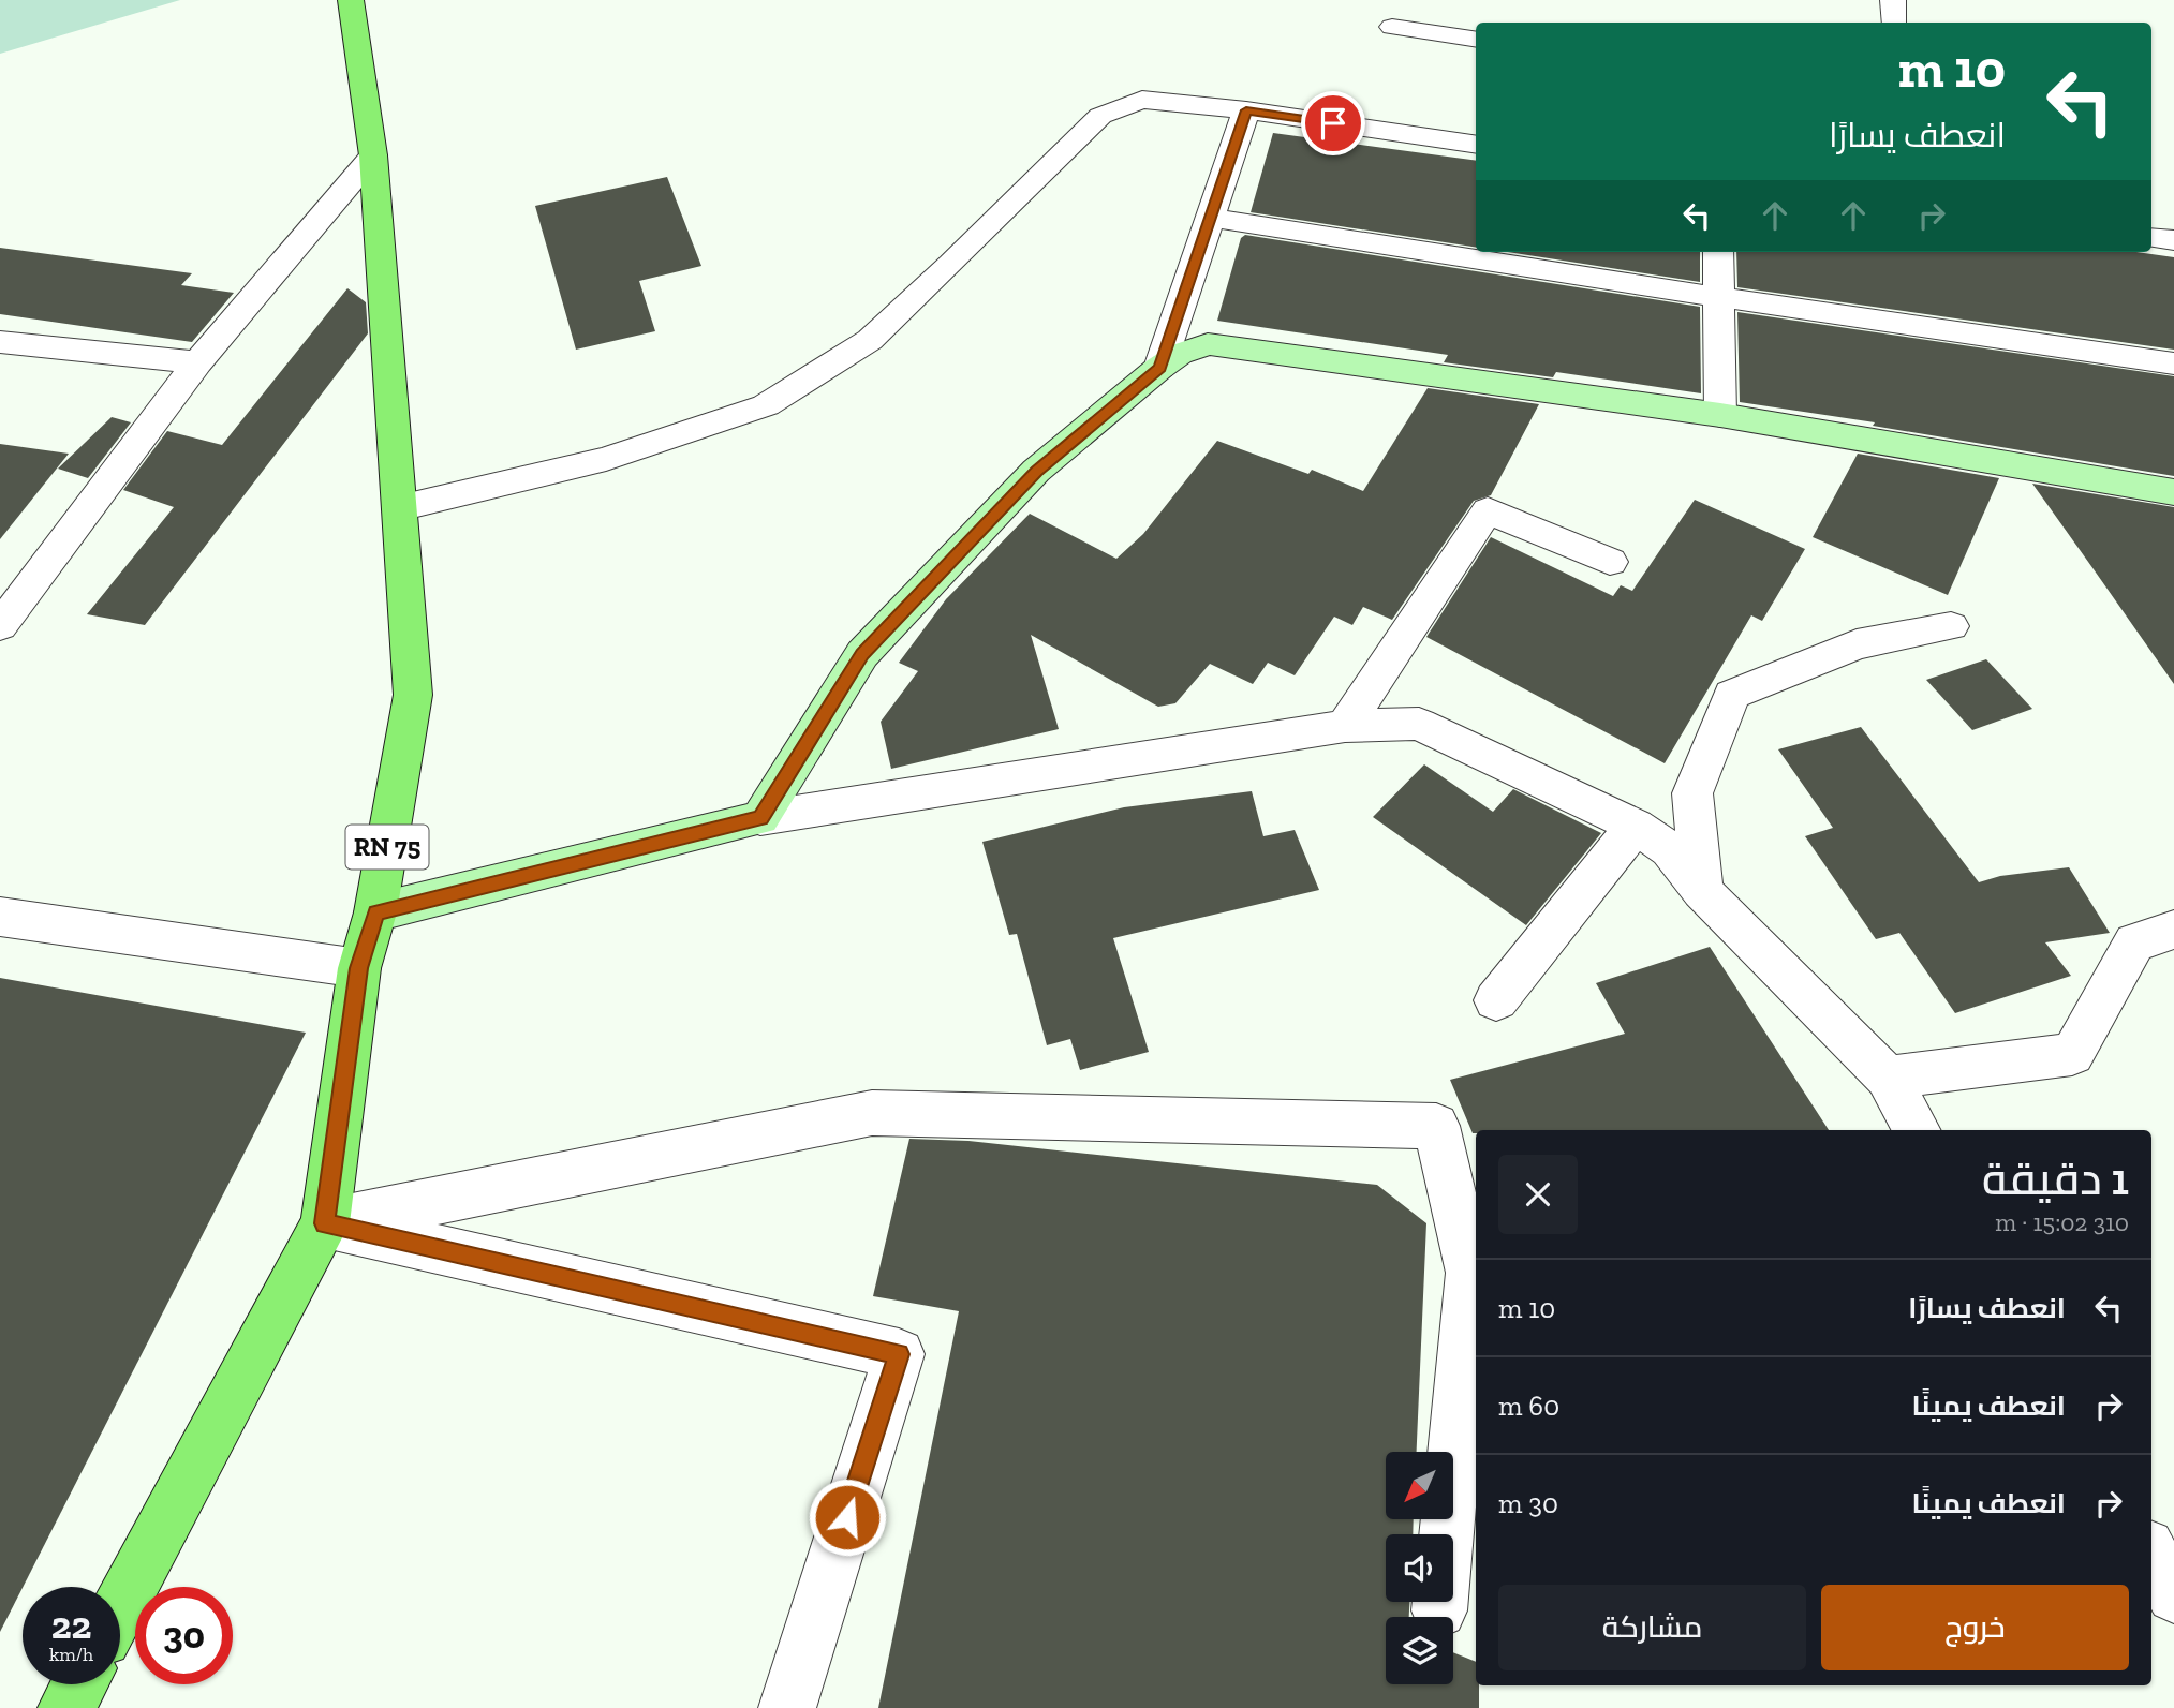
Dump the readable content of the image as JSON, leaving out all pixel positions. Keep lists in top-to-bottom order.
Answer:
{
  "streets": {
    "main road": ["RN 75"]
  },
  "north": "bottom left",
  "page": {
    "turn": ["10 m", "انعطف يسارًا"],
    "heading": ["1 دقيقة", "310 m · 15:02"],
    "list": [
      {
        "name": "انعطف يسارًا",
        "value": "10 m"
      },
      {
        "name": "انعطف يمينًا",
        "value": "60 m"
      },
      {
        "name": "انعطف يمينًا",
        "value": "30 m"
      }
    ],
    "buttons": ["خروج", "مشاركة"],
    "speed": "22 km/h",
    "limit": "30"
  }
}
